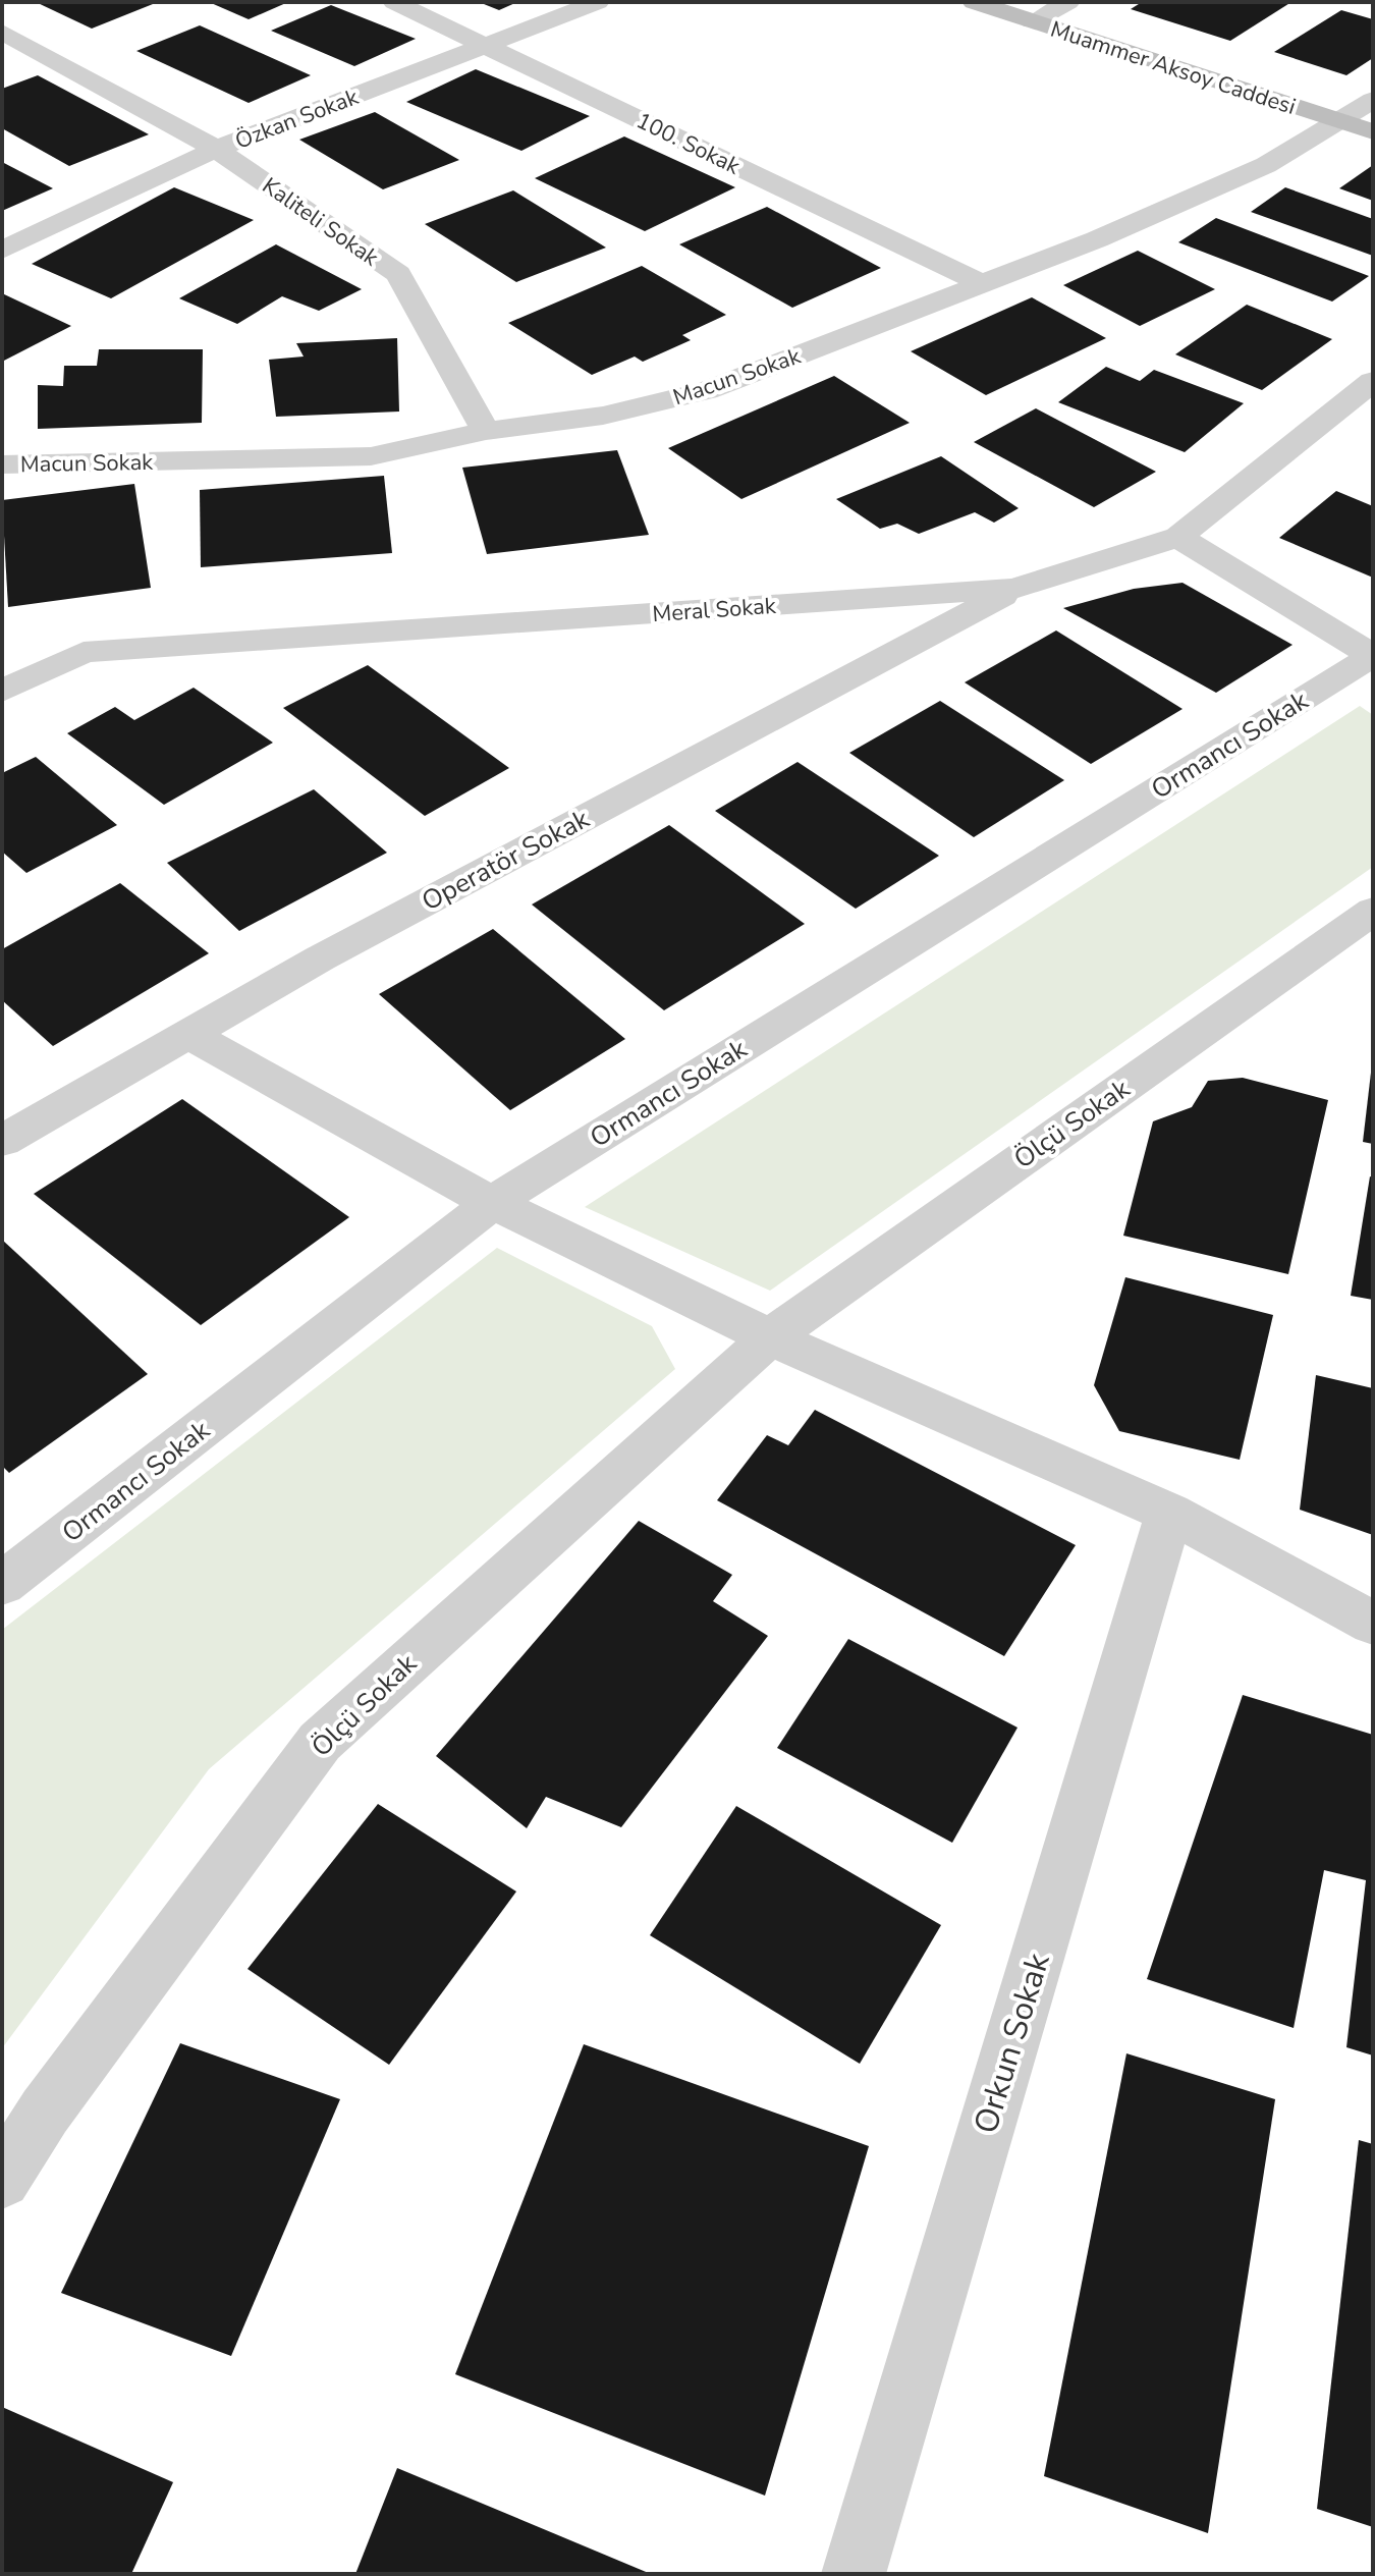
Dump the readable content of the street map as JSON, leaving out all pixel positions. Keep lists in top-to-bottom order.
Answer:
{
  "streets": {
    "main road": ["Muammer Aksoy Caddesi"],
    "street": [
      "Özkan Sokak",
      "100. Sokak",
      "Kaliteli Sokak",
      "Macun Sokak",
      "Meral Sokak",
      "Ormancı Sokak",
      "Operatör Sokak",
      "Ölçü Sokak",
      "Orkun Sokak"
    ]
  },
  "crossings": [
    ["Muammer Aksoy Caddesi", "Macun Sokak"],
    ["Özkan Sokak", "100. Sokak"],
    ["Özkan Sokak", "Kaliteli Sokak"],
    ["100. Sokak", "Macun Sokak"],
    ["Kaliteli Sokak", "Macun Sokak"],
    ["Meral Sokak", "Operatör Sokak"]
  ]
}
